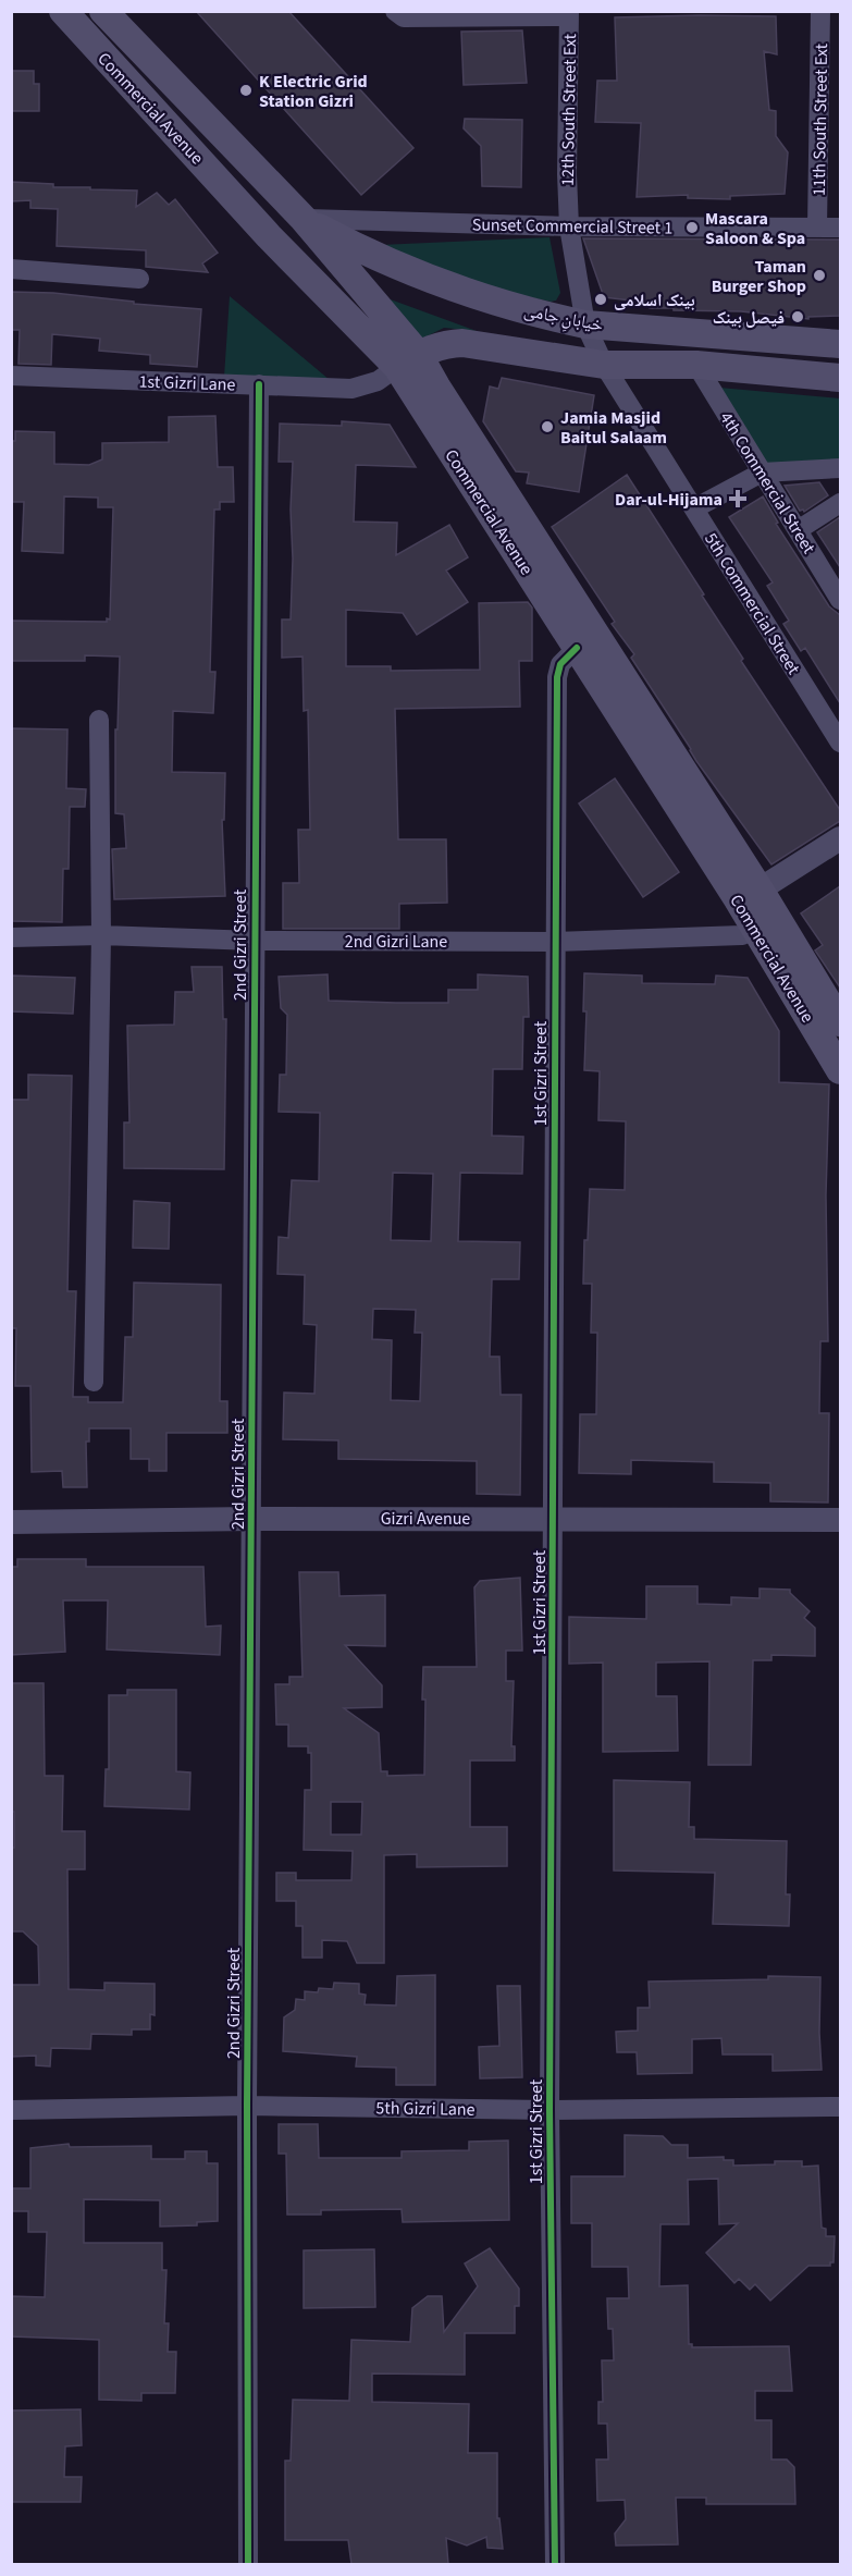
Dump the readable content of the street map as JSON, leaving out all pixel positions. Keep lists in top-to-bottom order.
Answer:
{
  "streets": {
    "main road": ["Commercial Avenue", "خیابانِ جامی"],
    "street": [
      "12th South Street Ext",
      "11th South Street Ext",
      "Sunset Commercial Street 1",
      "1st Gizri Lane",
      "4th Commercial Street",
      "5th Commercial Street",
      "2nd Gizri Lane",
      "2nd Gizri Street",
      "1st Gizri Street",
      "Gizri Avenue",
      "5th Gizri Lane"
    ]
  },
  "crossings": [
    ["Commercial Avenue", "Sunset Commercial Street 1"],
    ["Commercial Avenue", "خیابانِ جامی"],
    ["Commercial Avenue", "1st Gizri Lane"],
    ["Commercial Avenue", "2nd Gizri Lane"],
    ["Commercial Avenue", "1st Gizri Street"],
    ["12th South Street Ext", "Sunset Commercial Street 1"],
    ["12th South Street Ext", "خیابانِ جامی"],
    ["12th South Street Ext", "5th Commercial Street"],
    ["11th South Street Ext", "Sunset Commercial Street 1"],
    ["Sunset Commercial Street 1", "خیابانِ جامی"],
    ["1st Gizri Lane", "2nd Gizri Street"],
    ["2nd Gizri Lane", "2nd Gizri Street"],
    ["2nd Gizri Lane", "1st Gizri Street"],
    ["2nd Gizri Street", "Gizri Avenue"],
    ["2nd Gizri Street", "5th Gizri Lane"],
    ["1st Gizri Street", "Gizri Avenue"],
    ["1st Gizri Street", "5th Gizri Lane"]
  ],
  "places": {
    "other": [
      "K Electric Grid Station Gizri",
      "Mascara Saloon & Spa",
      "Taman Burger Shop",
      "بینک اسلامی",
      "فیصل بینک",
      "Jamia Masjid Baitul Salaam"
    ],
    "health": ["Dar-ul-Hijama"]
  }
}
